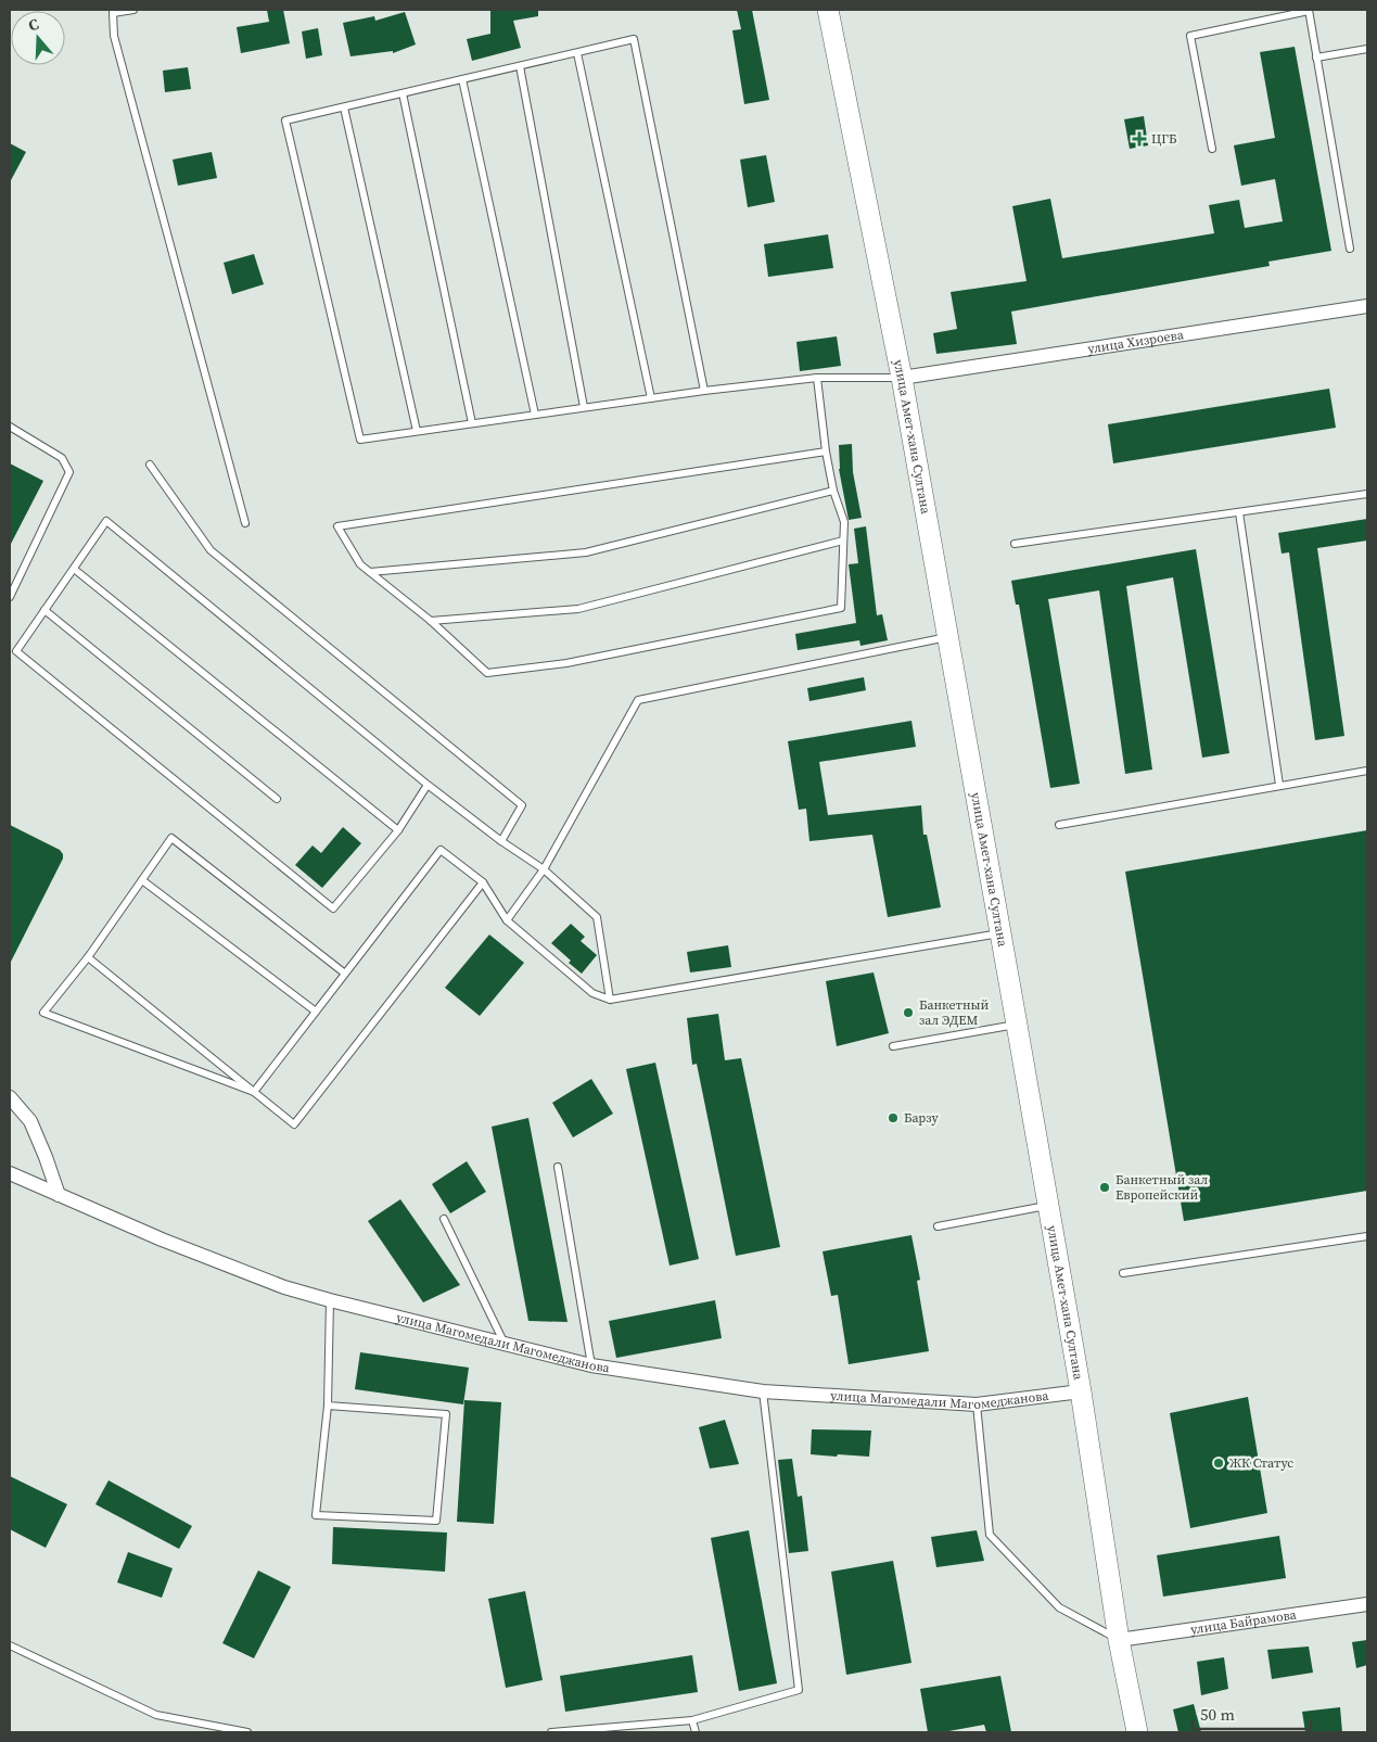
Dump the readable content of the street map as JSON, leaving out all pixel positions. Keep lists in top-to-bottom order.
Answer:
{
  "streets": {
    "main road": ["улица Амет-хана Султана"],
    "street": ["улица Хизроева", "улица Магомедали Магомеджановa", "улица Байрамова"]
  },
  "crossings": [
    ["улица Хизроева", "улица Амет-хана Султана"],
    ["улица Амет-хана Султана", "улица Магомедали Магомеджановa"],
    ["улица Амет-хана Султана", "улица Байрамова"]
  ],
  "places": {
    "health": ["ЦГБ"],
    "other": [
      "Банкетный зал ЭДЕМ",
      "Барзу",
      "Банкетный зал Европейский",
      "ЖК Статус"
    ]
  },
  "scale_bar": "50 m",
  "north": "top"
}
